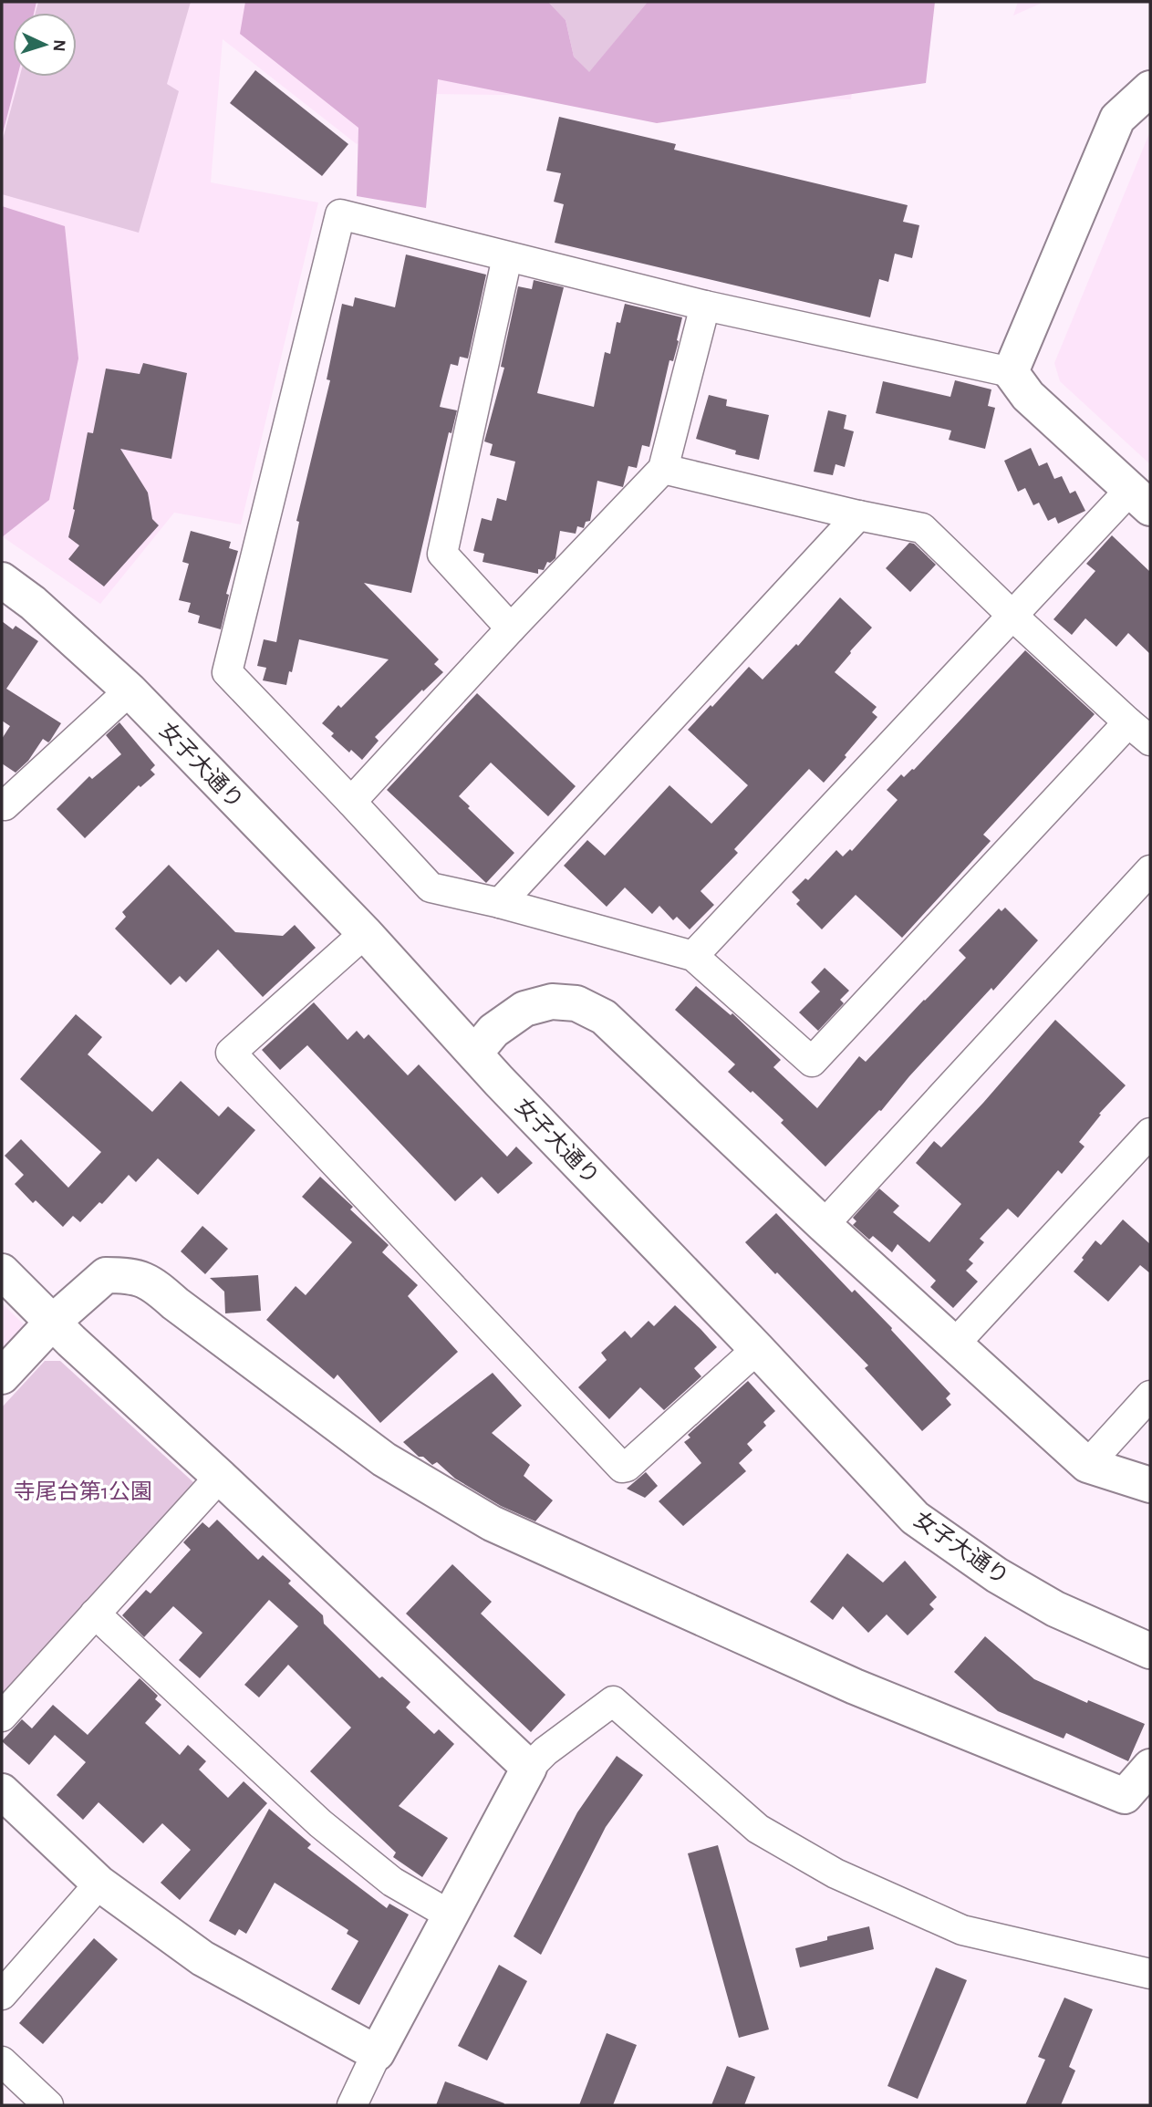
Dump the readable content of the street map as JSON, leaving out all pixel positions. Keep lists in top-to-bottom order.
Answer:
{
  "streets": {
    "street": ["女子大通り"]
  },
  "parks": ["寺尾台第1公園"],
  "north": "right"
}
